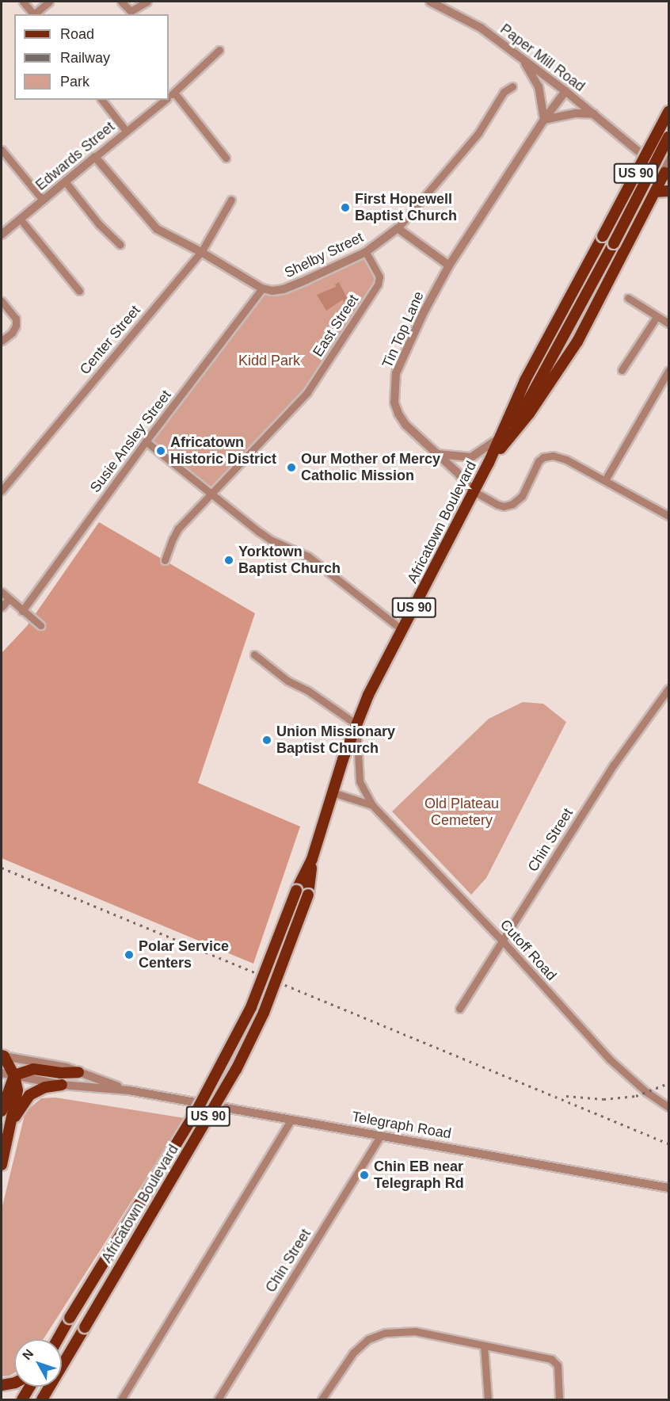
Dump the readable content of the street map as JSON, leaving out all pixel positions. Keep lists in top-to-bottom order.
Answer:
{
  "streets": {
    "main road": ["US 90", "Africatown Boulevard"],
    "street": [
      "Paper Mill Road",
      "Edwards Street",
      "Shelby Street",
      "East Street",
      "Tin Top Lane",
      "Center Street",
      "Susie Ansley Street",
      "Chin Street",
      "Cutoff Road",
      "Telegraph Road"
    ]
  },
  "crossings": [
    ["Paper Mill Road", "Tin Top Lane"],
    ["Shelby Street", "East Street"],
    ["Shelby Street", "Susie Ansley Street"],
    ["Tin Top Lane", "Africatown Boulevard"],
    ["Africatown Boulevard", "Cutoff Road"],
    ["Chin Street", "Cutoff Road"],
    ["Chin Street", "Telegraph Road"]
  ],
  "parks": ["Kidd Park", "Old Plateau Cemetery"],
  "places": [
    "First Hopewell Baptist Church",
    "Africatown Historic District",
    "Our Mother of Mercy Catholic Mission",
    "Yorktown Baptist Church",
    "Union Missionary Baptist Church",
    "Polar Service Centers",
    "Chin EB near Telegraph Rd"
  ],
  "legend": ["Road", "Railway", "Park"],
  "north": "top left"
}
